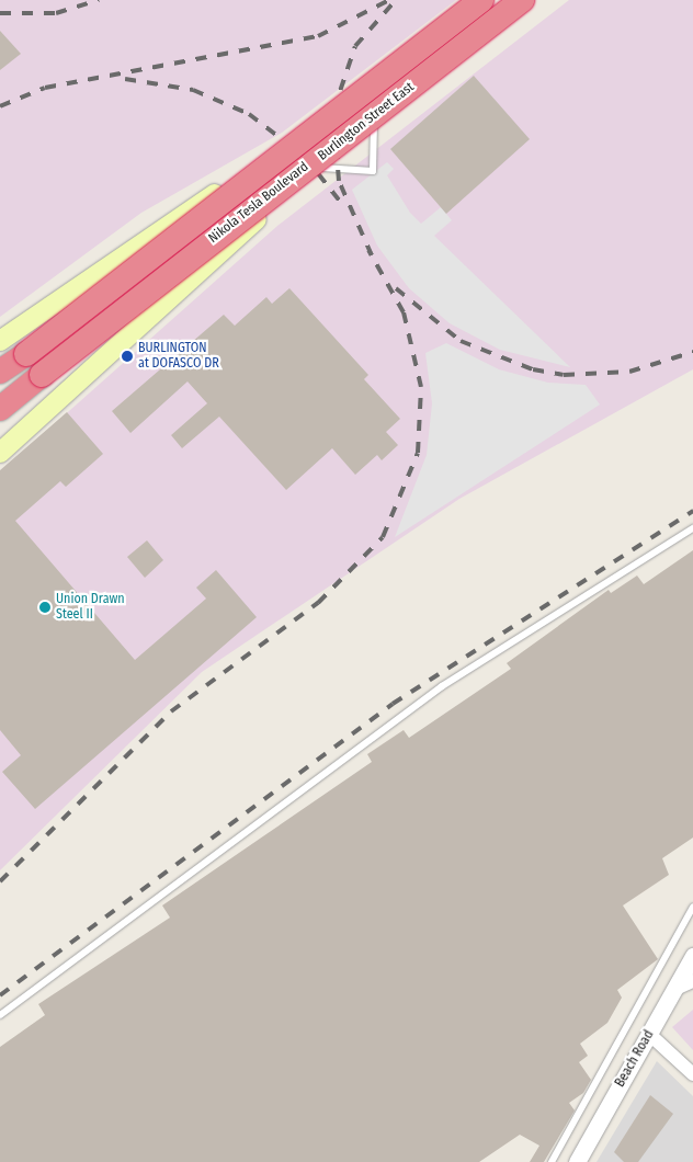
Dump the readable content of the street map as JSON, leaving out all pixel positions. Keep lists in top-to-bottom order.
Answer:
{
  "streets": {
    "highway": ["Nikola Tesla Boulevard"],
    "main road": ["Burlington Street East"],
    "street": ["Beach Road"]
  },
  "crossings": [
    ["Burlington Street East", "Nikola Tesla Boulevard"]
  ],
  "places": ["BURLINGTON at DOFASCO DR", "Union Drawn Steel II"]
}
